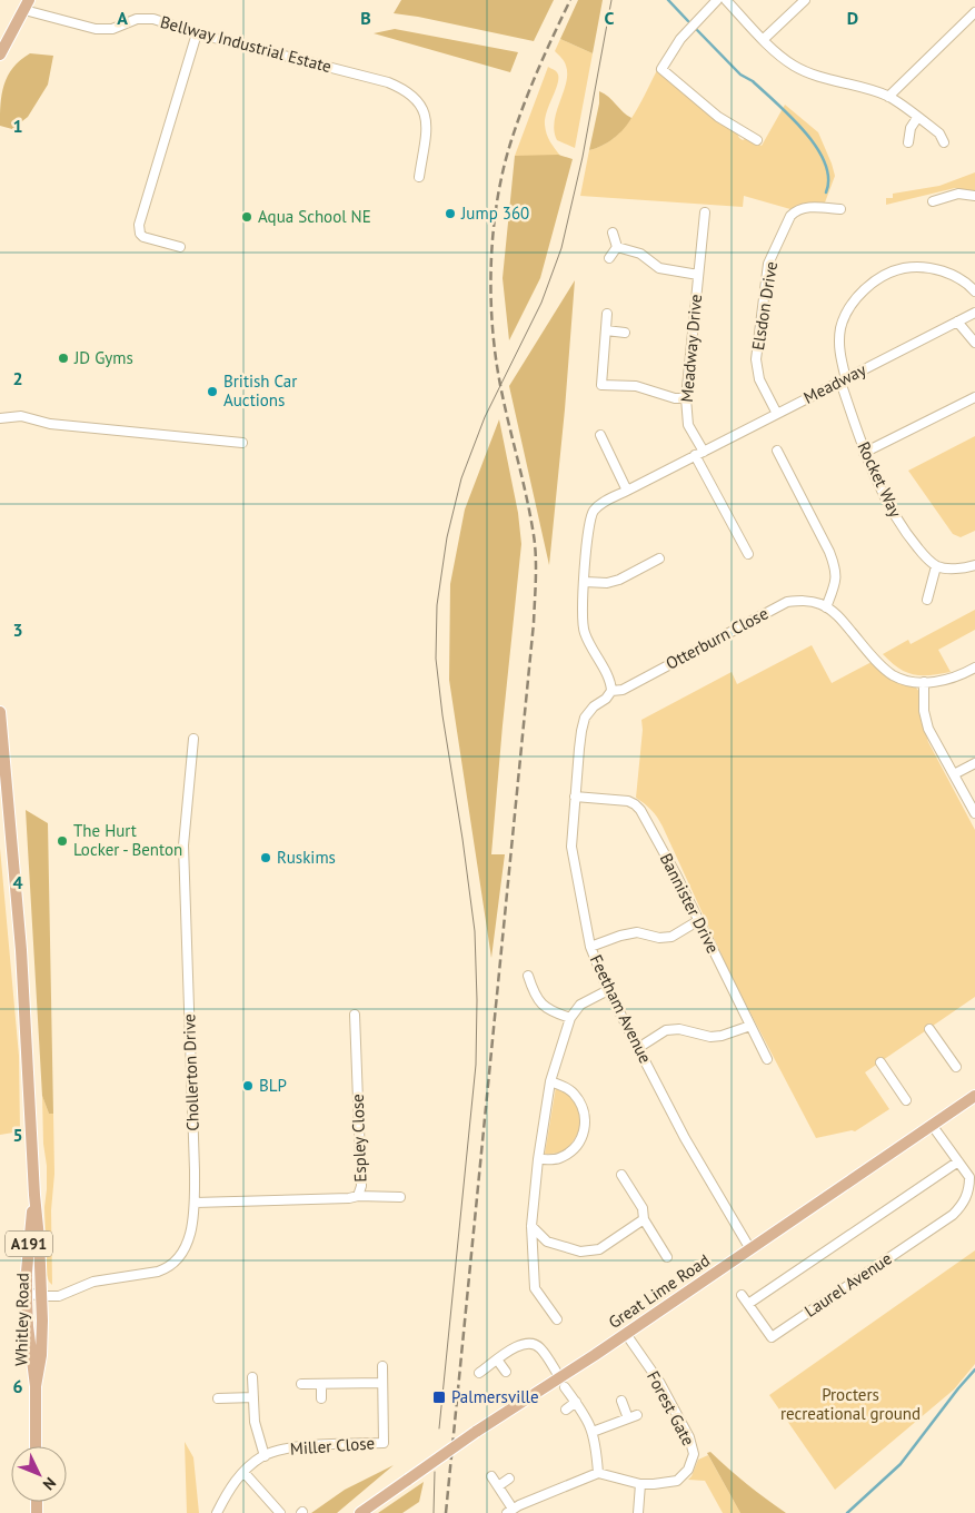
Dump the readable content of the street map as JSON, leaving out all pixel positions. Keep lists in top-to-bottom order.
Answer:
{
  "streets": {
    "main road": ["A191", "Great Lime Road", "Whitley Road"],
    "street": [
      "Bellway Industrial Estate",
      "Elsdon Drive",
      "Meadway Drive",
      "Meadway",
      "Rocket Way",
      "Otterburn Close",
      "Bannister Drive",
      "Feetham Avenue",
      "Chollerton Drive",
      "Espley Close",
      "Laurel Avenue",
      "Forest Gate",
      "Miller Close"
    ]
  },
  "crossings": [
    ["Elsdon Drive", "Meadway"],
    ["Meadway Drive", "Meadway"],
    ["Meadway", "Rocket Way"],
    ["Meadway", "Otterburn Close"],
    ["Meadway", "Feetham Avenue"],
    ["Otterburn Close", "Feetham Avenue"],
    ["Bannister Drive", "Feetham Avenue"],
    ["Feetham Avenue", "Great Lime Road"],
    ["Chollerton Drive", "Espley Close"],
    ["Chollerton Drive", "Whitley Road"],
    ["Great Lime Road", "Forest Gate"]
  ],
  "parks": ["Procters recreational ground"],
  "places": {
    "other": [
      "Jump 360",
      "Aqua School NE",
      "JD Gyms",
      "British Car Auctions",
      "The Hurt Locker - Benton",
      "Ruskims",
      "BLP"
    ],
    "transit": ["Palmersville"]
  },
  "north": "bottom right",
  "grid": {
    "columns": [
      "A",
      "B",
      "C",
      "D"
    ],
    "rows": [
      "1",
      "2",
      "3",
      "4",
      "5",
      "6"
    ]
  }
}
